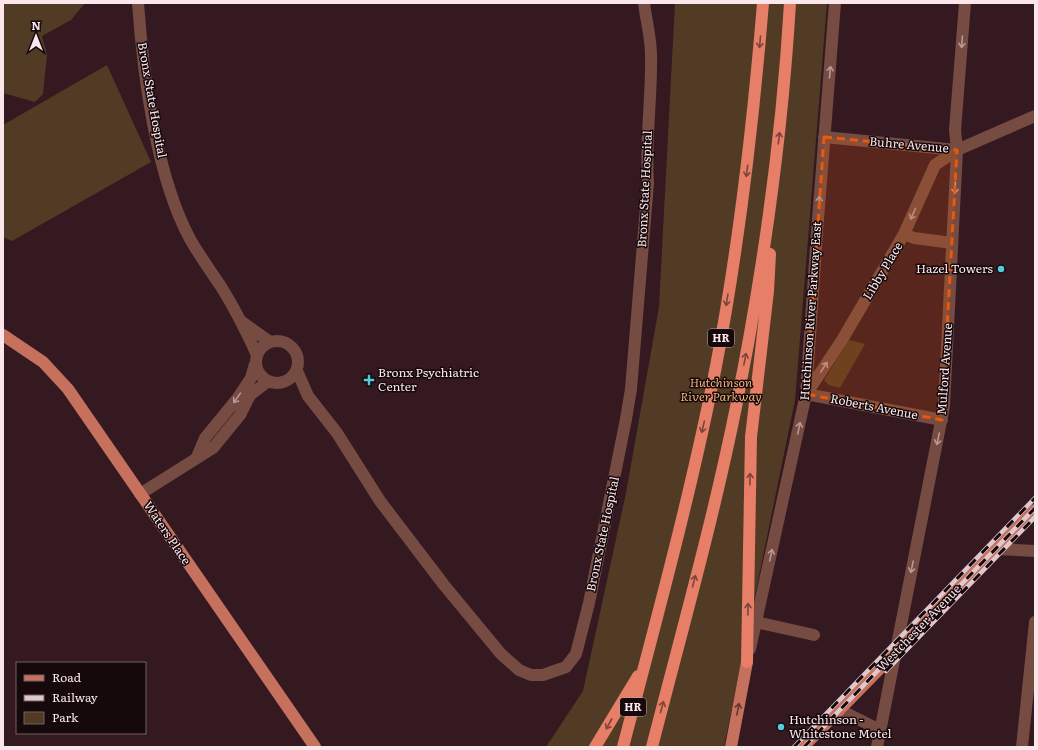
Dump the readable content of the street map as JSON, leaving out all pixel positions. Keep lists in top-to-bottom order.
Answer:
{
  "streets": {
    "highway": ["HR"],
    "main road": ["Waters Place", "Westchester Avenue"],
    "street": [
      "Bronx State Hospital",
      "Buhre Avenue",
      "Libby Place",
      "Hutchinson River Parkway East",
      "Mulford Avenue",
      "Roberts Avenue"
    ]
  },
  "crossings": [
    ["Buhre Avenue", "Libby Place"],
    ["Buhre Avenue", "Hutchinson River Parkway East"],
    ["Buhre Avenue", "Mulford Avenue"],
    ["Libby Place", "Hutchinson River Parkway East"],
    ["Libby Place", "Mulford Avenue"],
    ["Libby Place", "Roberts Avenue"],
    ["Hutchinson River Parkway East", "Roberts Avenue"],
    ["Mulford Avenue", "Roberts Avenue"],
    ["Mulford Avenue", "Westchester Avenue"]
  ],
  "one_way": ["Hutchinson River Parkway East", "Mulford Avenue"],
  "parks": ["Hutchinson River Parkway"],
  "places": {
    "other": ["Hazel Towers", "Hutchinson - Whitestone Motel"],
    "health": ["Bronx Psychiatric Center"]
  },
  "legend": ["Road", "Railway", "Park"],
  "north": "top"
}
